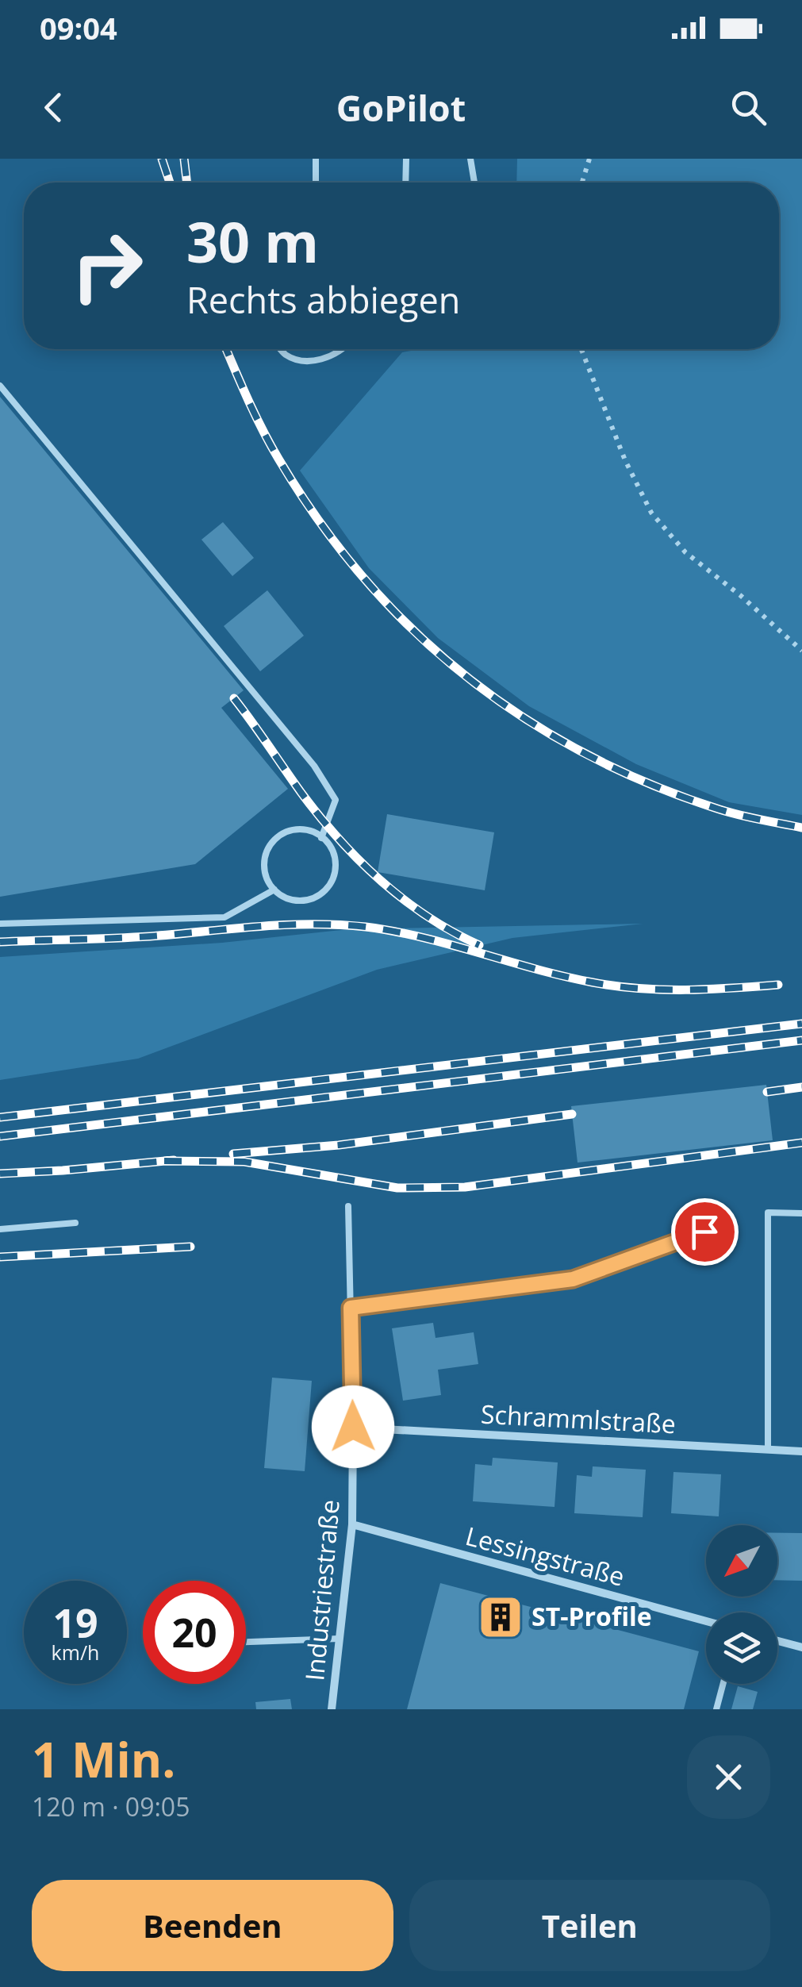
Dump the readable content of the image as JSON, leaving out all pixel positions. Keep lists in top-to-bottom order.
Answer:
{
  "streets": {
    "street": ["Schrammlstraße", "Lessingstraße", "Industriestraße"]
  },
  "crossings": [
    ["Schrammlstraße", "Industriestraße"],
    ["Lessingstraße", "Industriestraße"]
  ],
  "places": {
    "building": ["ST-Profile"]
  },
  "north": "bottom left",
  "page": {
    "status": "09:04",
    "header": "GoPilot",
    "turn": ["30 m", "Rechts abbiegen"],
    "speed": "19 km/h",
    "limit": "20",
    "heading": ["1 Min.", "120 m · 09:05"],
    "buttons": ["Beenden", "Teilen"]
  }
}
